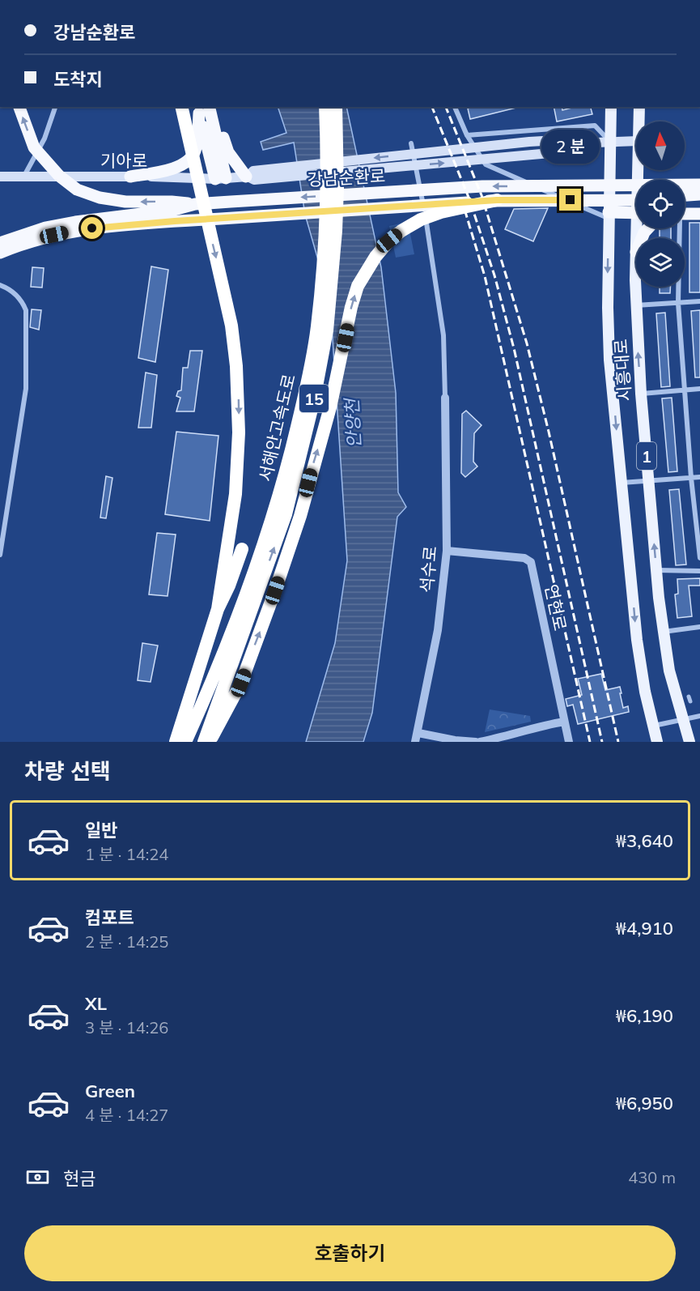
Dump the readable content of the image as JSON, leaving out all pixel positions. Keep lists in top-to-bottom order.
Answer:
{
  "streets": {
    "highway": ["강남순환로", "15", "서해안고속도로"],
    "main road": ["기아로", "시흥대로", "1"],
    "street": ["석수로", "연현로"]
  },
  "crossings": [
    ["기아로", "시흥대로"],
    ["시흥대로", "1"],
    ["석수로", "연현로"]
  ],
  "water": ["안양천"],
  "north": "top",
  "page": {
    "banner": ["강남순환로", "도착지"],
    "bubble": "2 분",
    "heading": "차량 선택",
    "list": [
      {
        "name": "일반",
        "note": "1 분 · 14:24",
        "value": "₩3,640"
      },
      {
        "name": "컴포트",
        "note": "2 분 · 14:25",
        "value": "₩4,910"
      },
      {
        "name": "XL",
        "note": "3 분 · 14:26",
        "value": "₩6,190"
      },
      {
        "name": "Green",
        "note": "4 분 · 14:27",
        "value": "₩6,950"
      }
    ],
    "pay": ["현금", "430 m"],
    "buttons": "호출하기"
  }
}
